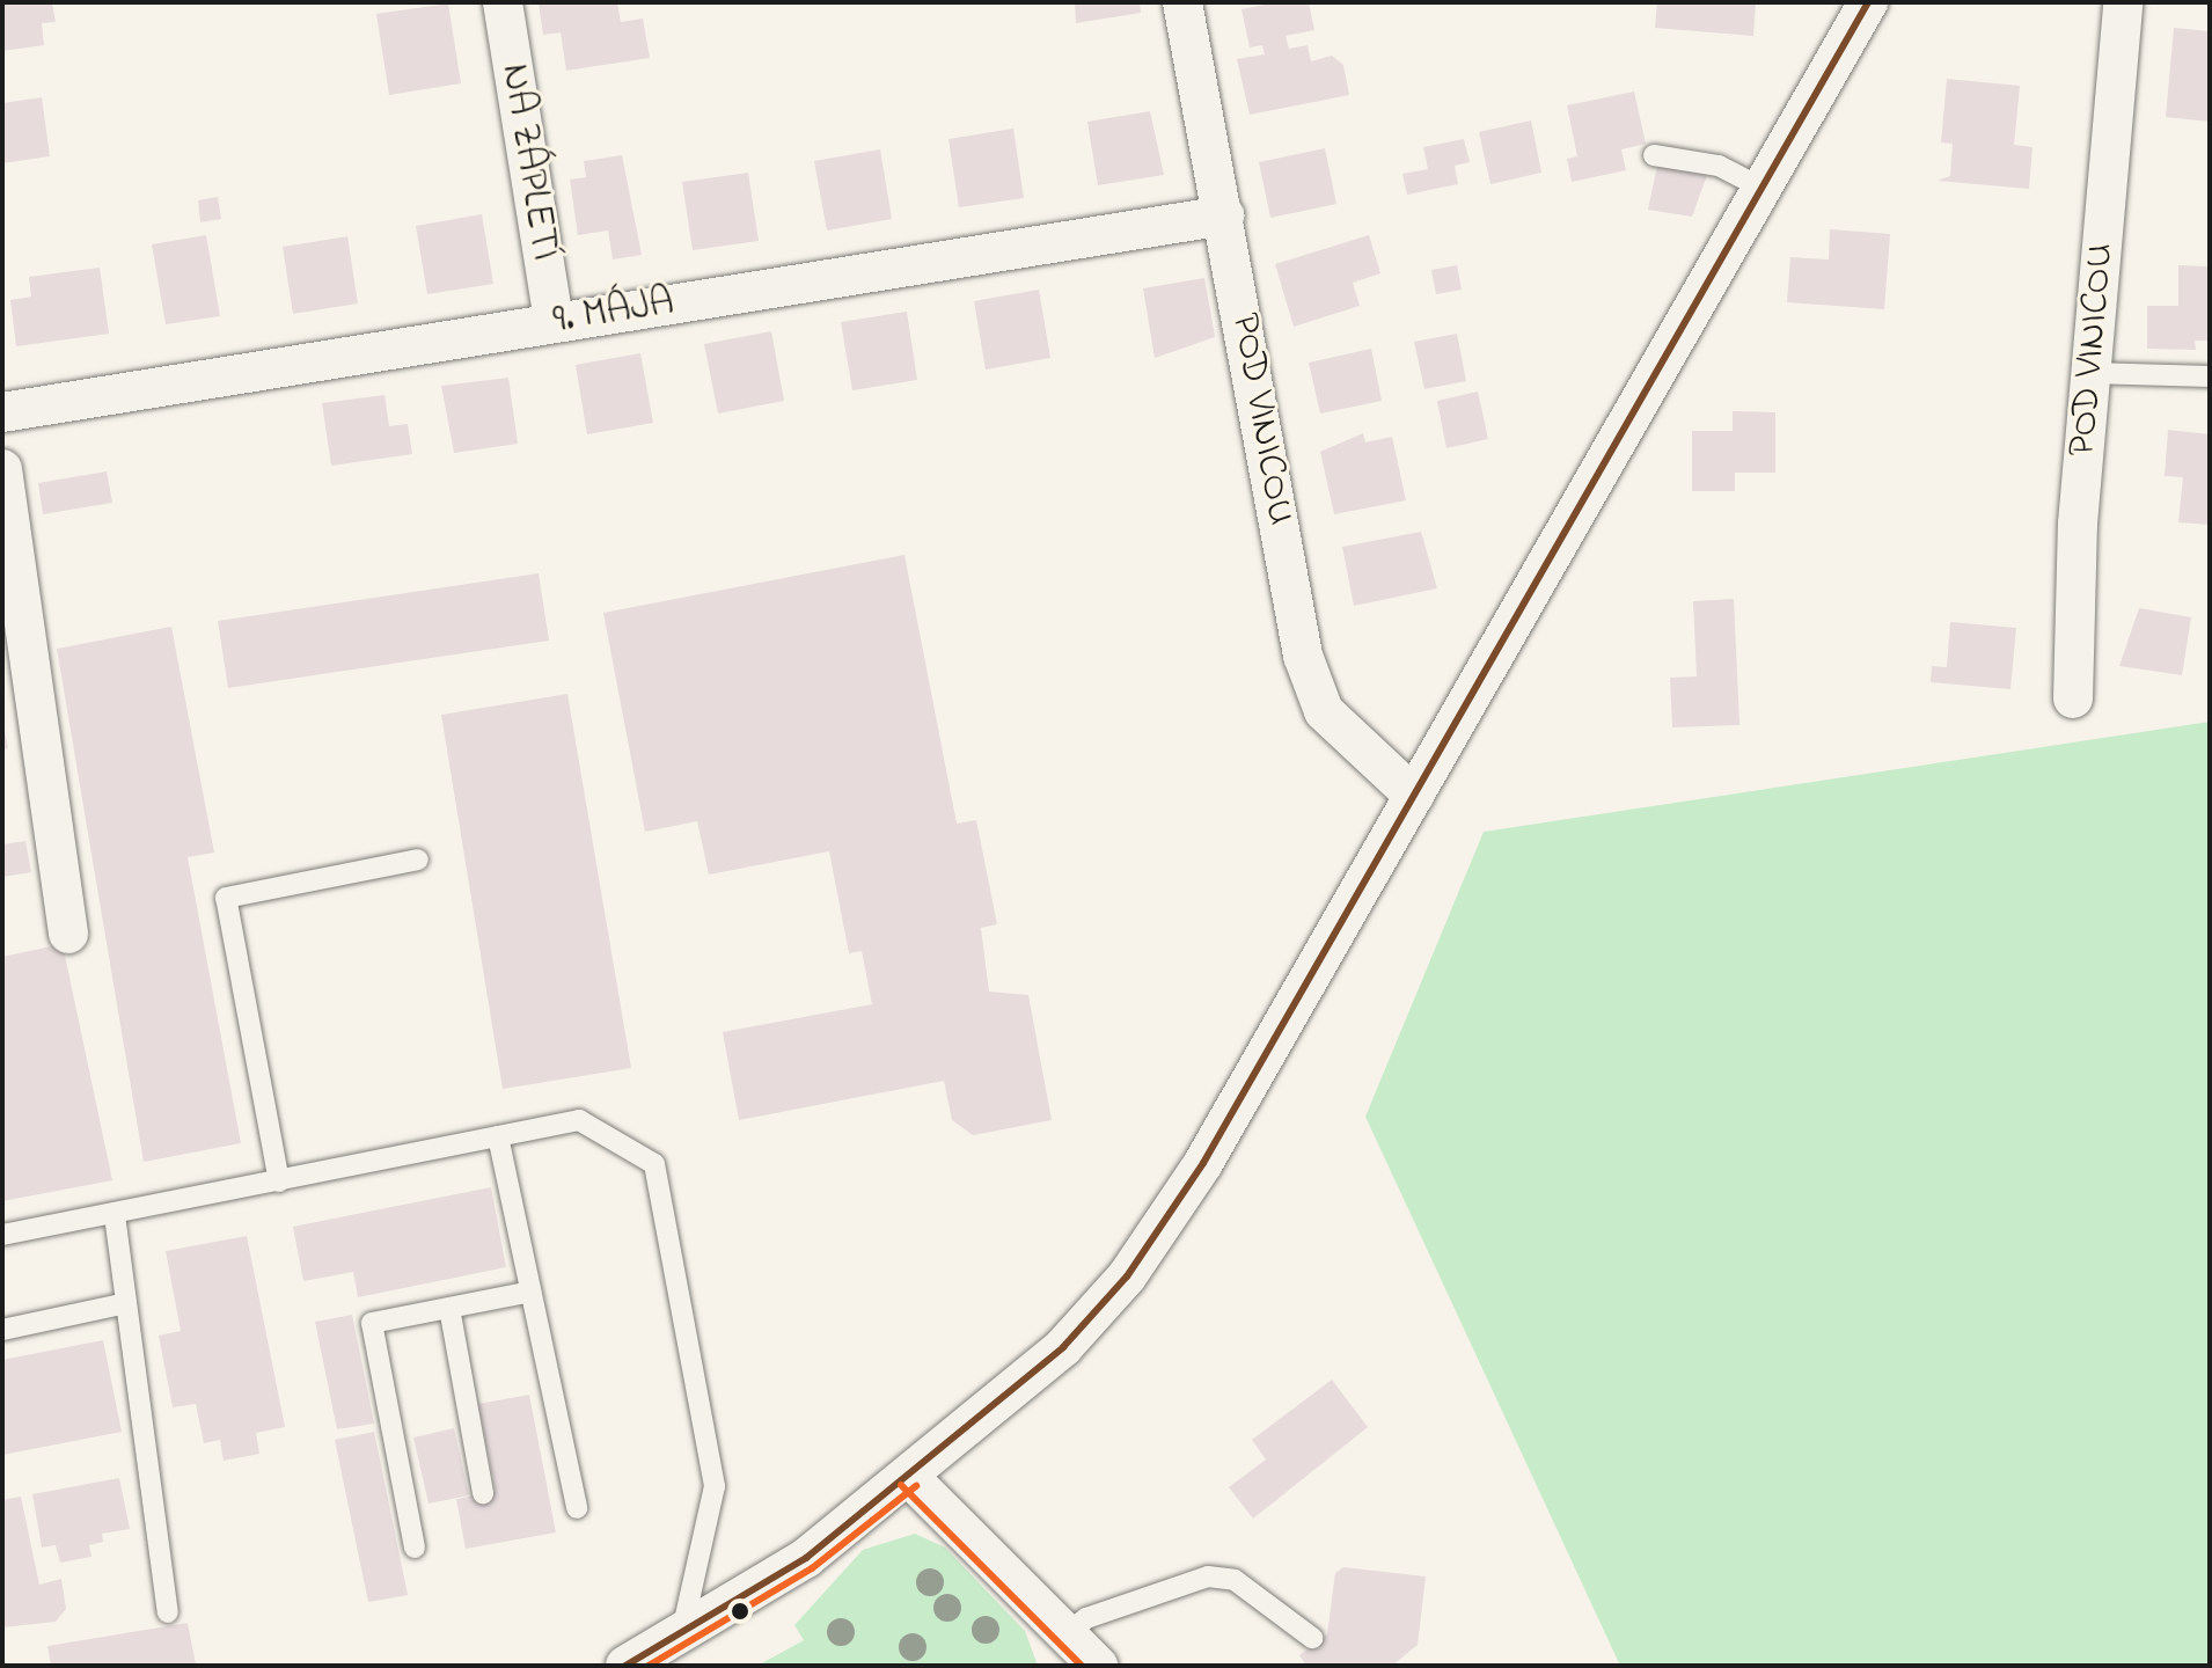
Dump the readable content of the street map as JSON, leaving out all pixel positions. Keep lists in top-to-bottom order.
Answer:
{
  "streets": {
    "street": ["NA ZÁPLETÍ", "9. MÁJA", "POD VINICOU"]
  },
  "crossings": [
    ["NA ZÁPLETÍ", "9. MÁJA"],
    ["9. MÁJA", "POD VINICOU"]
  ]
}
